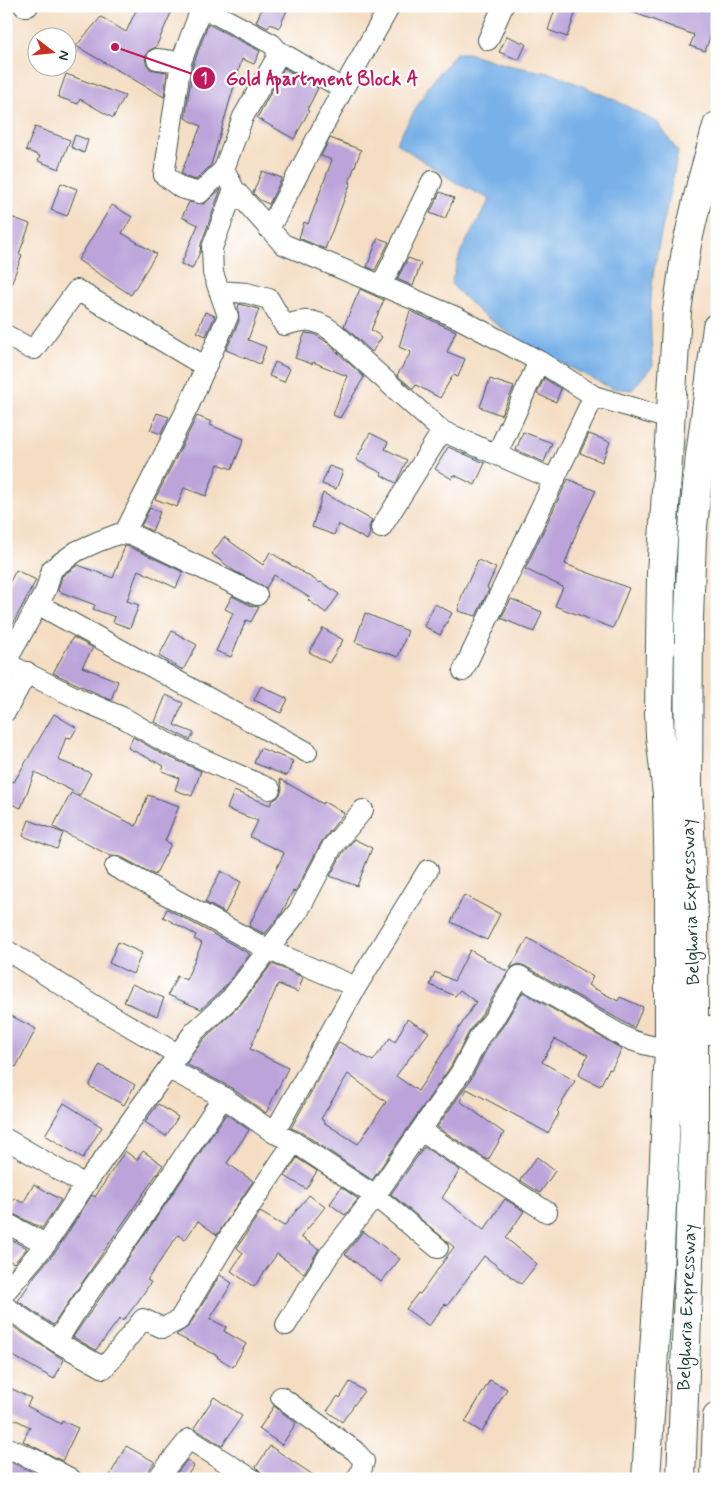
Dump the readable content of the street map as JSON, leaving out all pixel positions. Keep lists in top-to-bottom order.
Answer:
{
  "streets": {
    "main road": ["Belghoria Expressway"]
  },
  "places": ["Gold Apartment Block A"],
  "north": "right"
}
